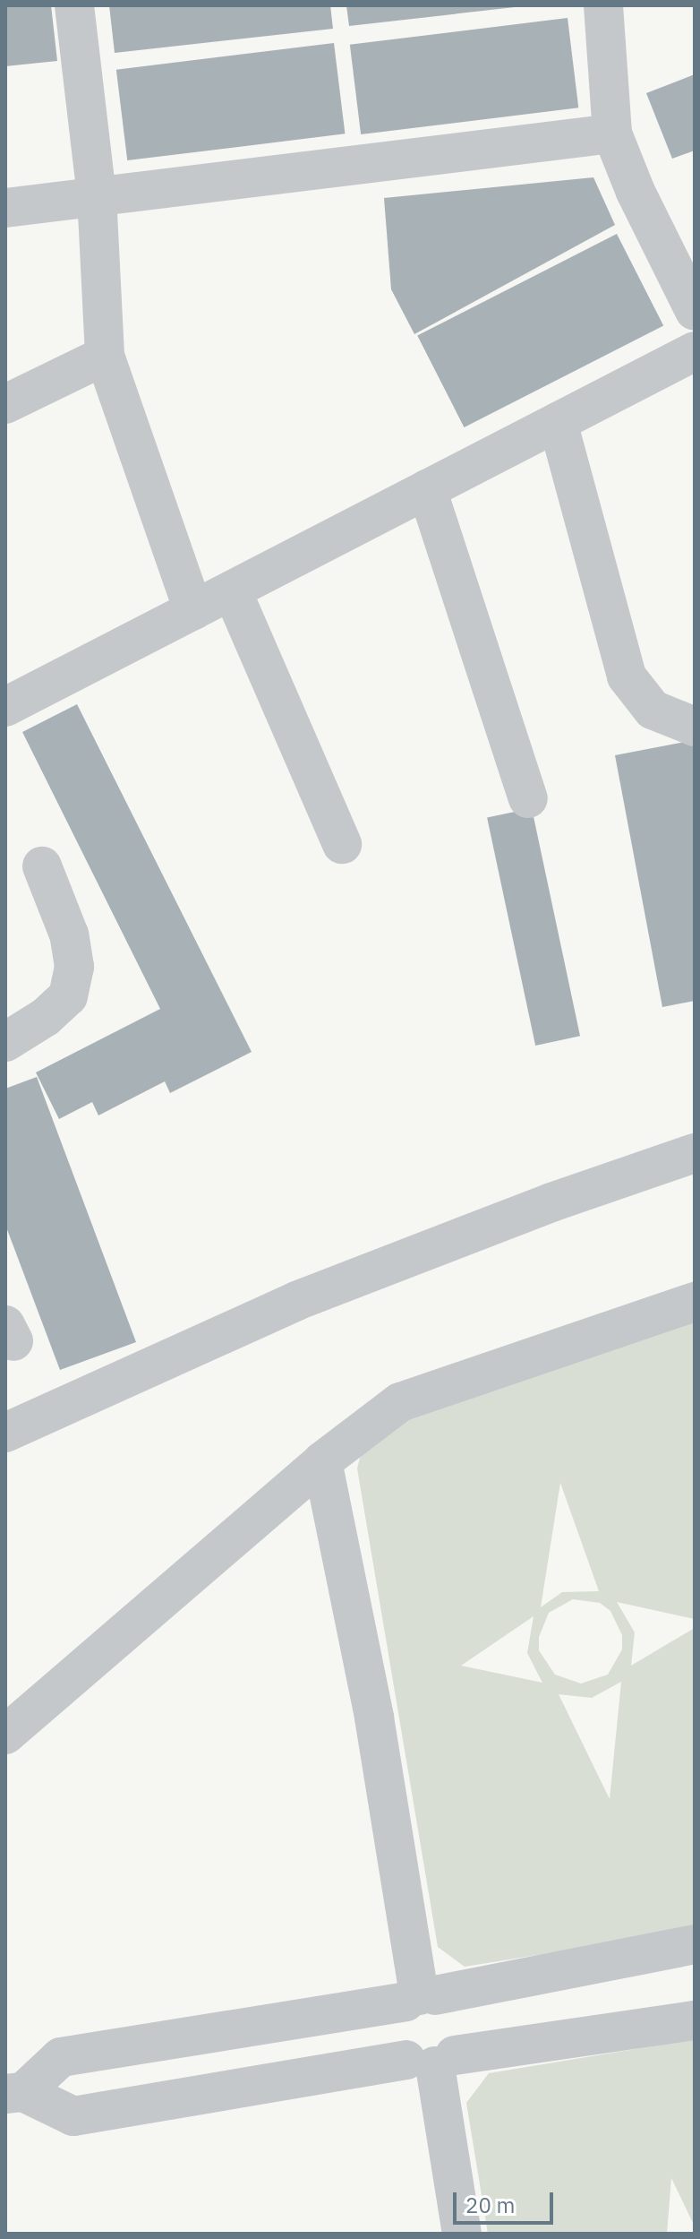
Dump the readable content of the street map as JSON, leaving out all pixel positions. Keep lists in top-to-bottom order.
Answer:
{
  "scale_bar": "20 m"
}
